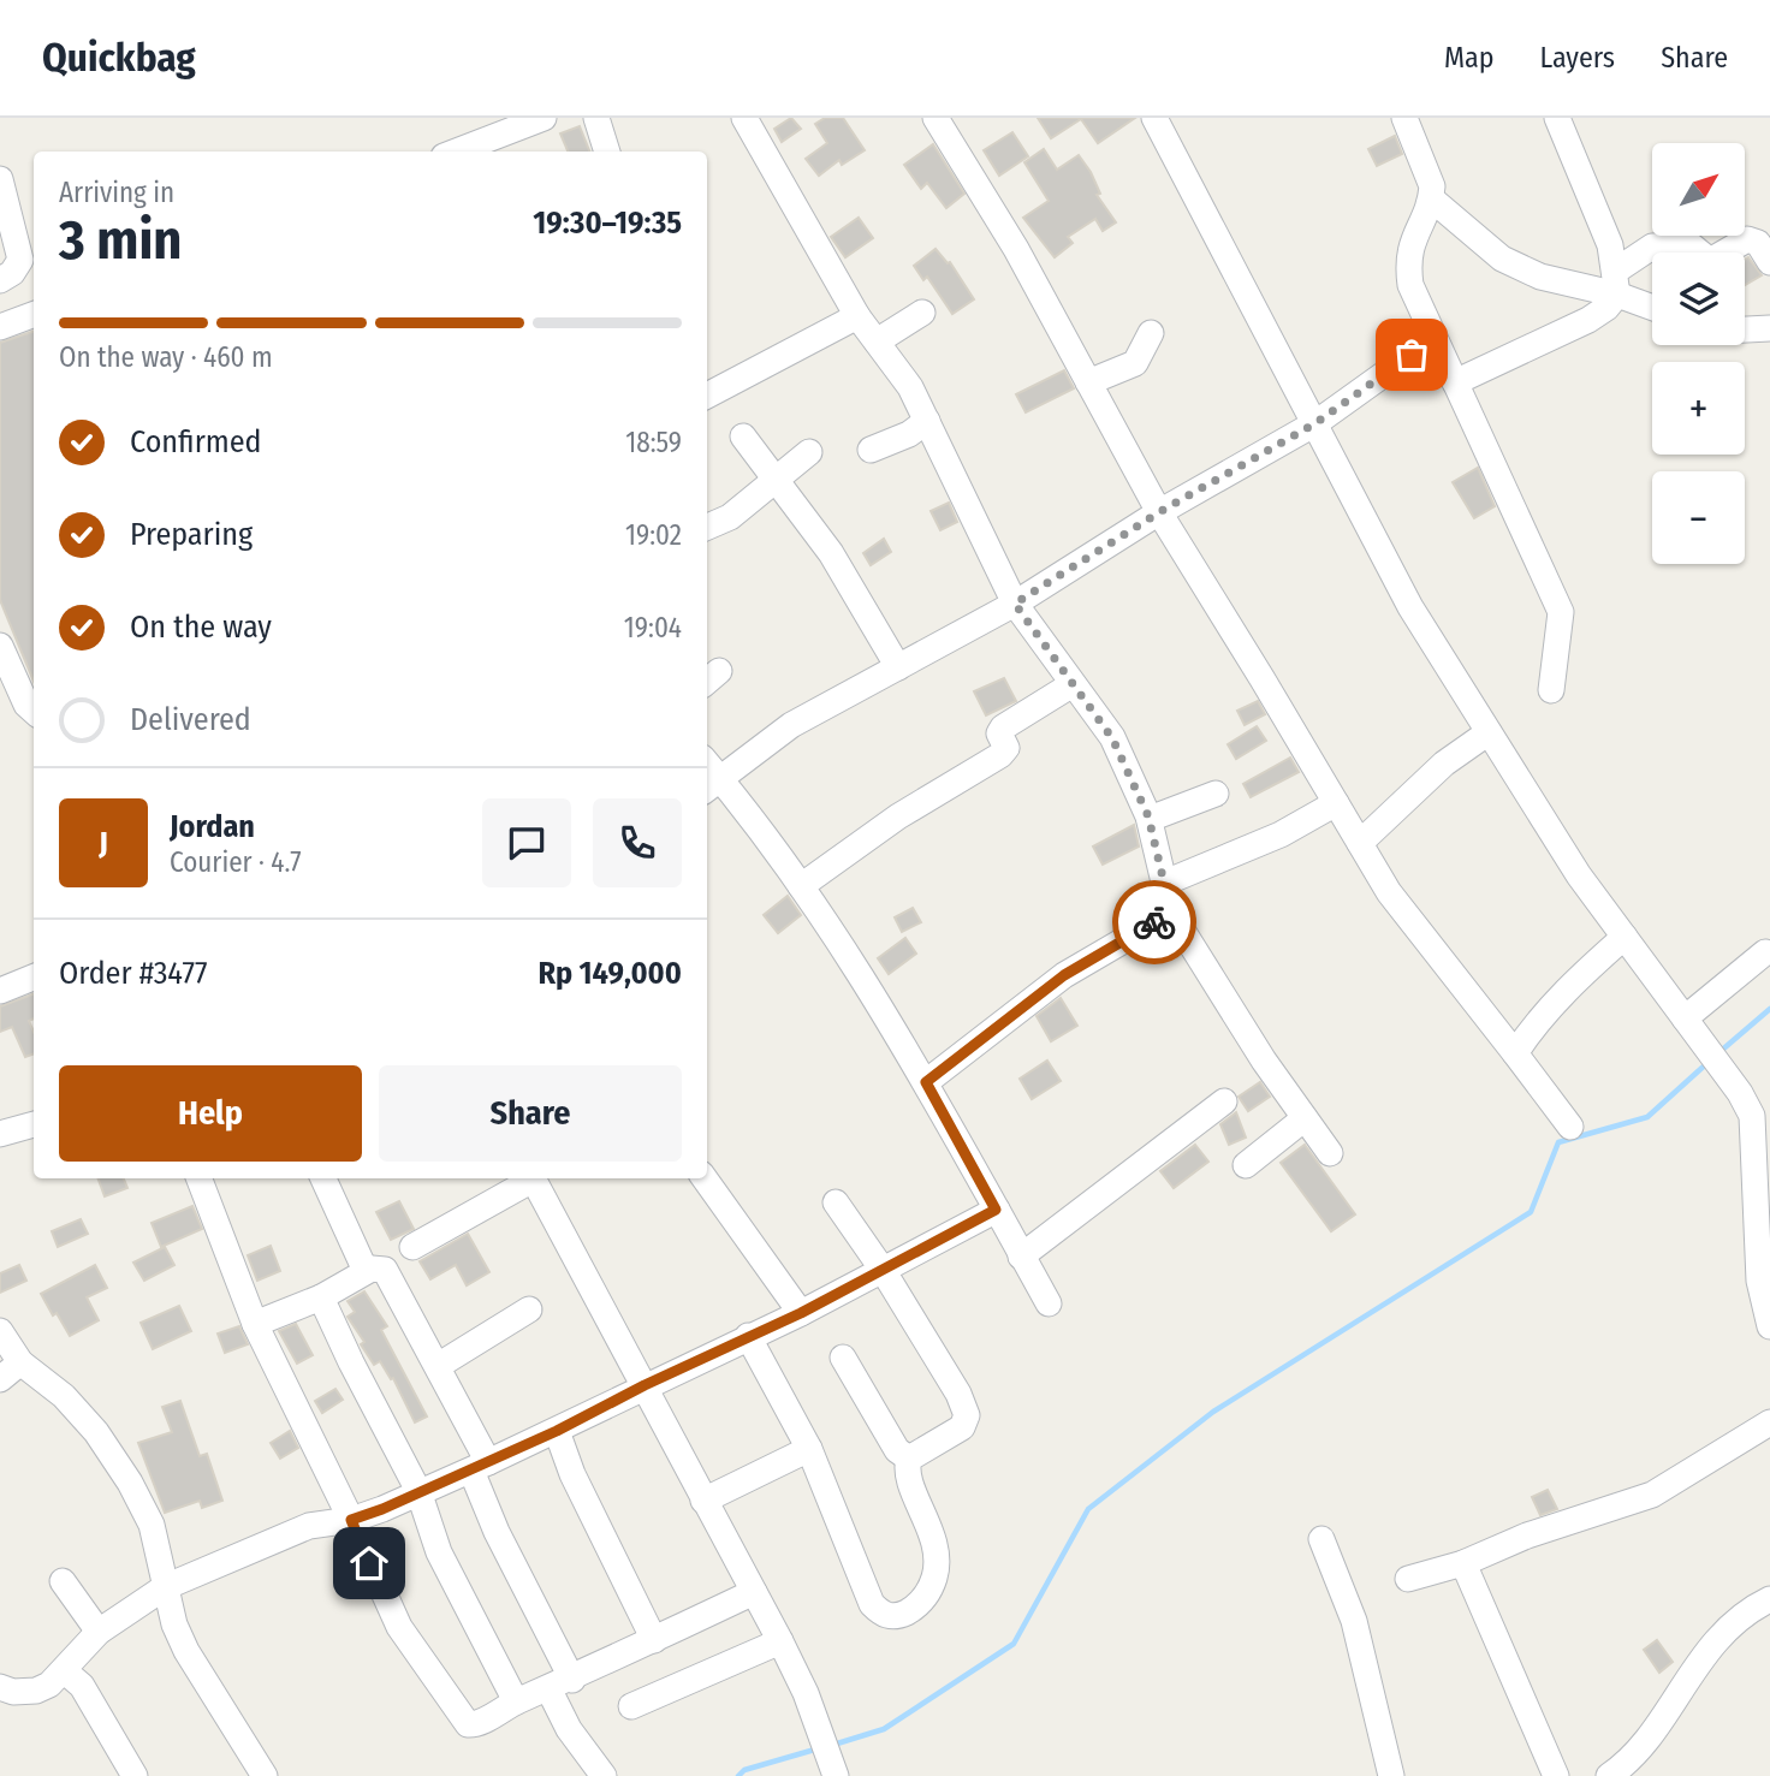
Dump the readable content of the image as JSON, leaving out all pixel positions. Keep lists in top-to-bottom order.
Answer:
{
  "north": "top right",
  "page": {
    "header": "Quickbag",
    "nav": ["Map", "Layers", "Share"],
    "map_buttons": ["+", "−"],
    "heading": ["3 min", "Arriving in", "19:30–19:35"],
    "panel": [
      "Jordan",
      "Courier · 4.7",
      "Order #3477",
      "Rp 149,000"
    ],
    "bar": "On the way · 460 m",
    "list": [
      ["Confirmed", "18:59"],
      ["Preparing", "19:02"],
      ["On the way", "19:04"],
      "Delivered"
    ],
    "round": "J",
    "buttons": ["Help", "Share"]
  }
}
